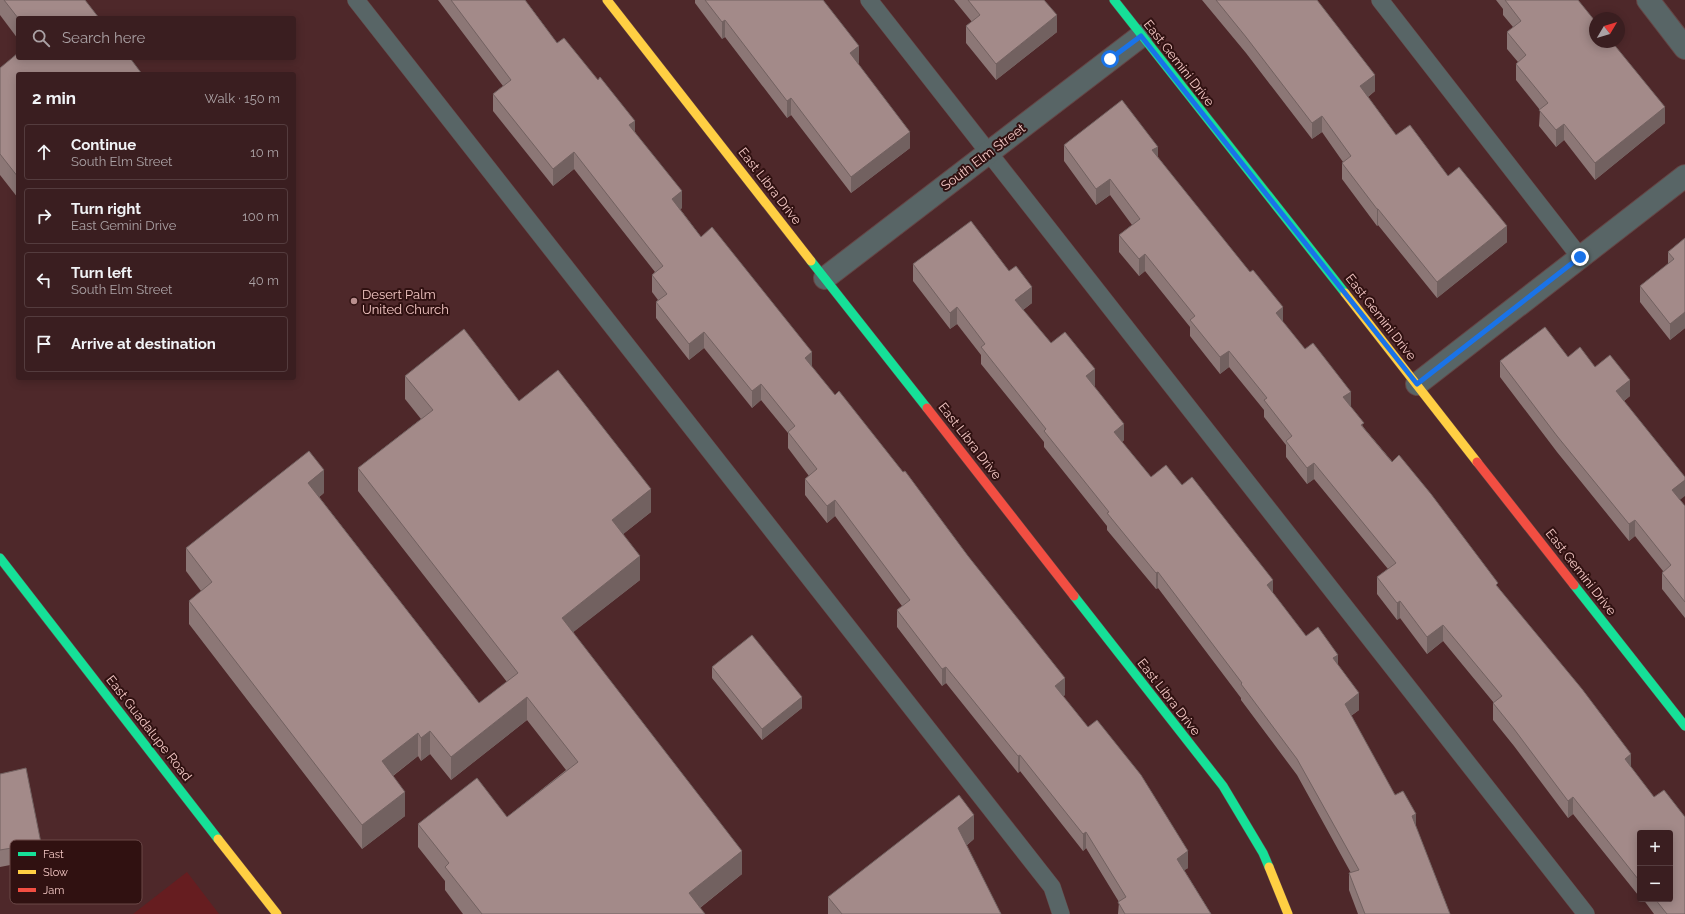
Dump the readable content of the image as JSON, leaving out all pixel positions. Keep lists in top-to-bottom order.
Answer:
{
  "streets": {
    "street": [
      "East Gemini Drive",
      "South Elm Street",
      "East Libra Drive",
      "East Guadalupe Road"
    ]
  },
  "crossings": [
    ["East Gemini Drive", "South Elm Street"],
    ["South Elm Street", "East Libra Drive"]
  ],
  "places": ["Desert Palm United Church"],
  "legend": ["Fast", "Slow", "Jam"],
  "north": "top right",
  "page": {
    "search": "Search here",
    "heading": ["2 min", "Walk · 150 m"],
    "list": [
      ["Continue", "South Elm Street", "10 m"],
      ["Turn right", "East Gemini Drive", "100 m"],
      ["Turn left", "South Elm Street", "40 m"],
      "Arrive at destination"
    ],
    "map_buttons": ["+", "−"]
  }
}
